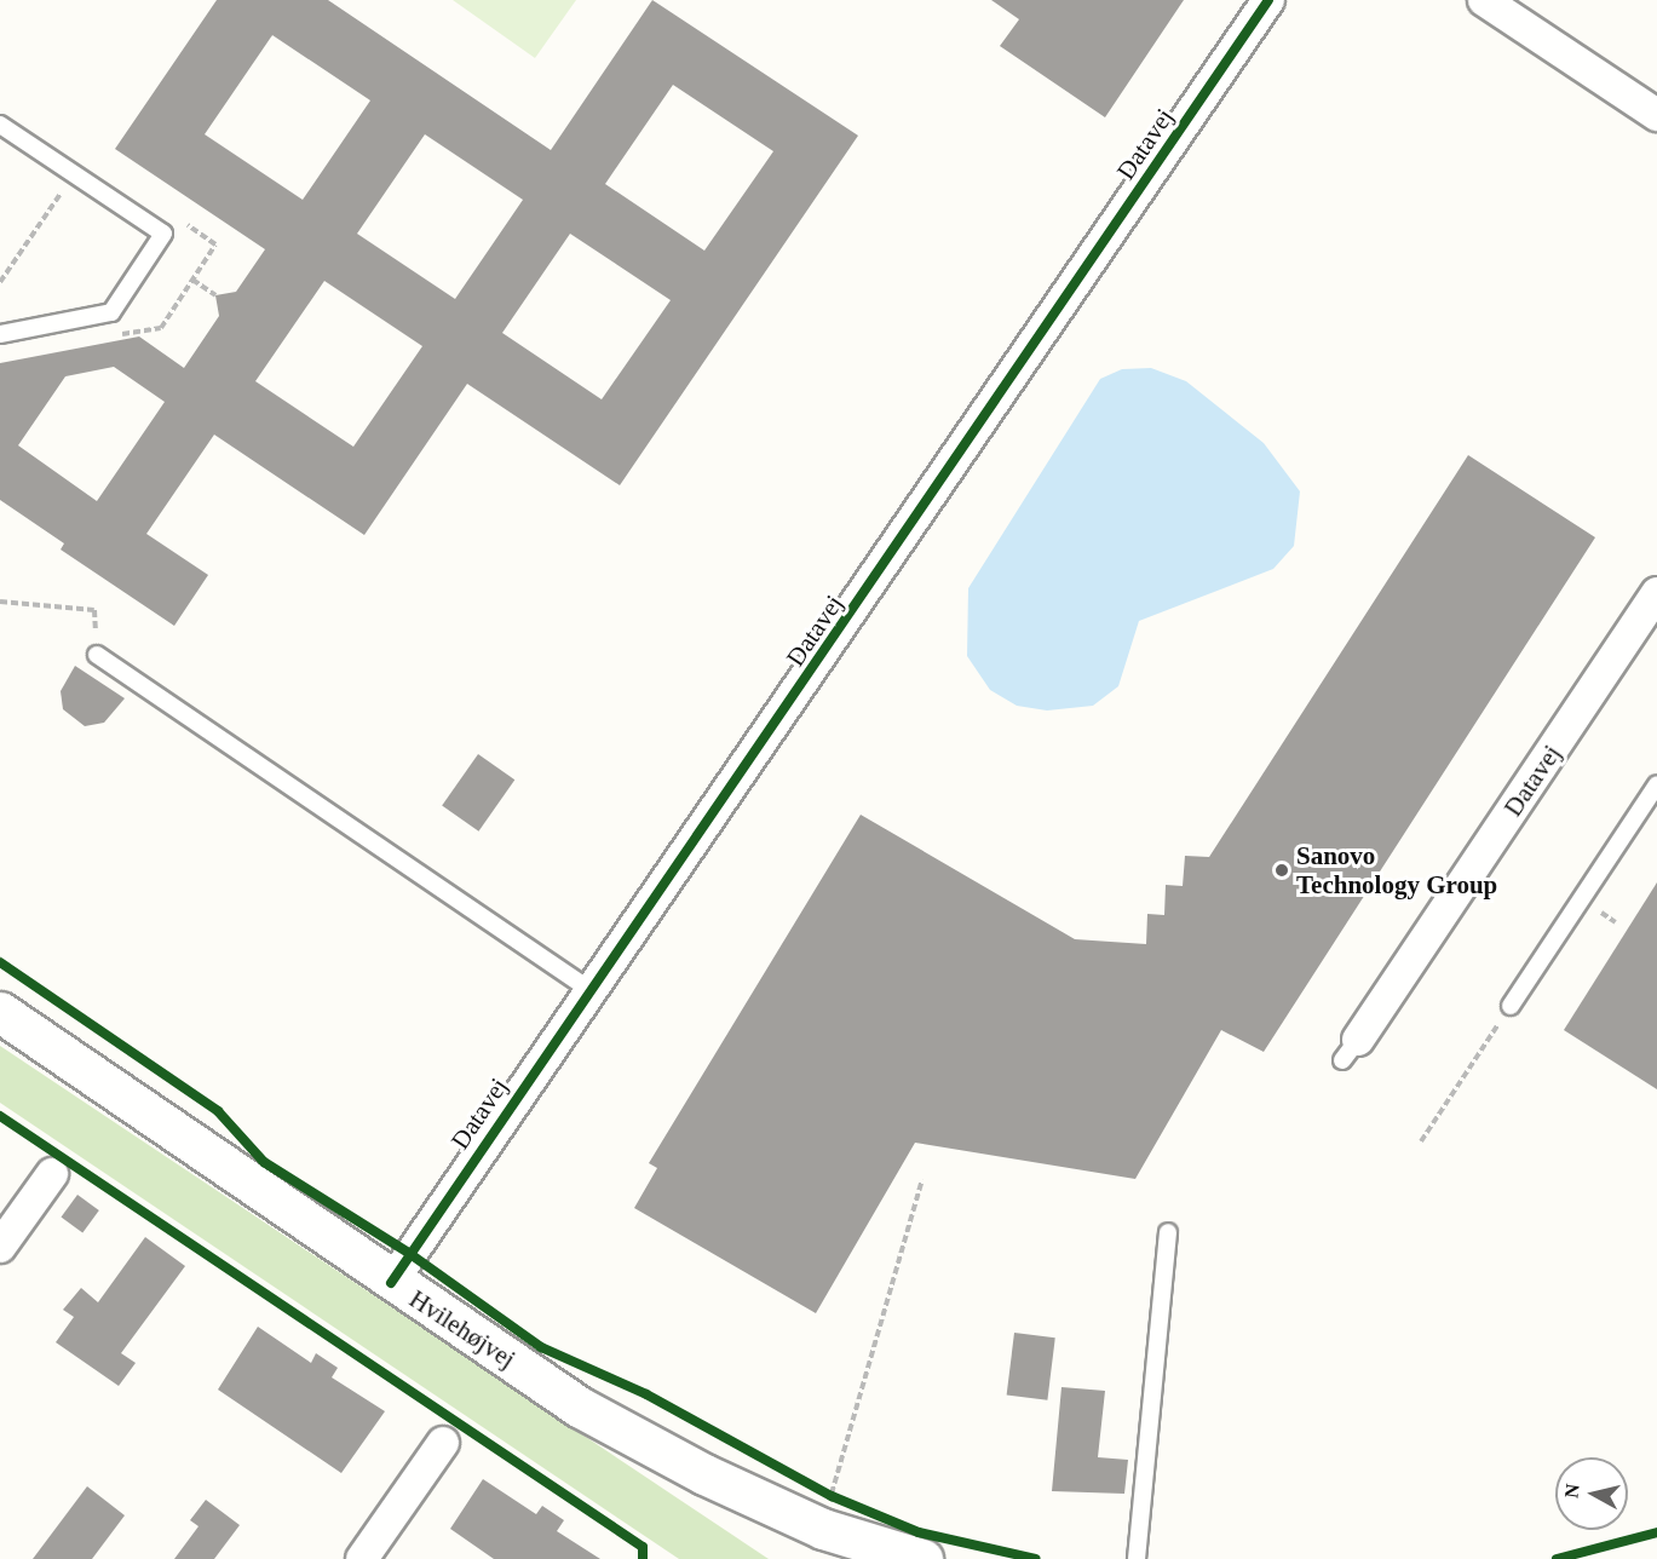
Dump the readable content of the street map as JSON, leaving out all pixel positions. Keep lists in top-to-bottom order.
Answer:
{
  "streets": {
    "street": ["Datavej", "Hvilehøjvej"]
  },
  "crossings": [
    ["Datavej", "Hvilehøjvej"]
  ],
  "places": ["Sanovo Technology Group"],
  "north": "left"
}
